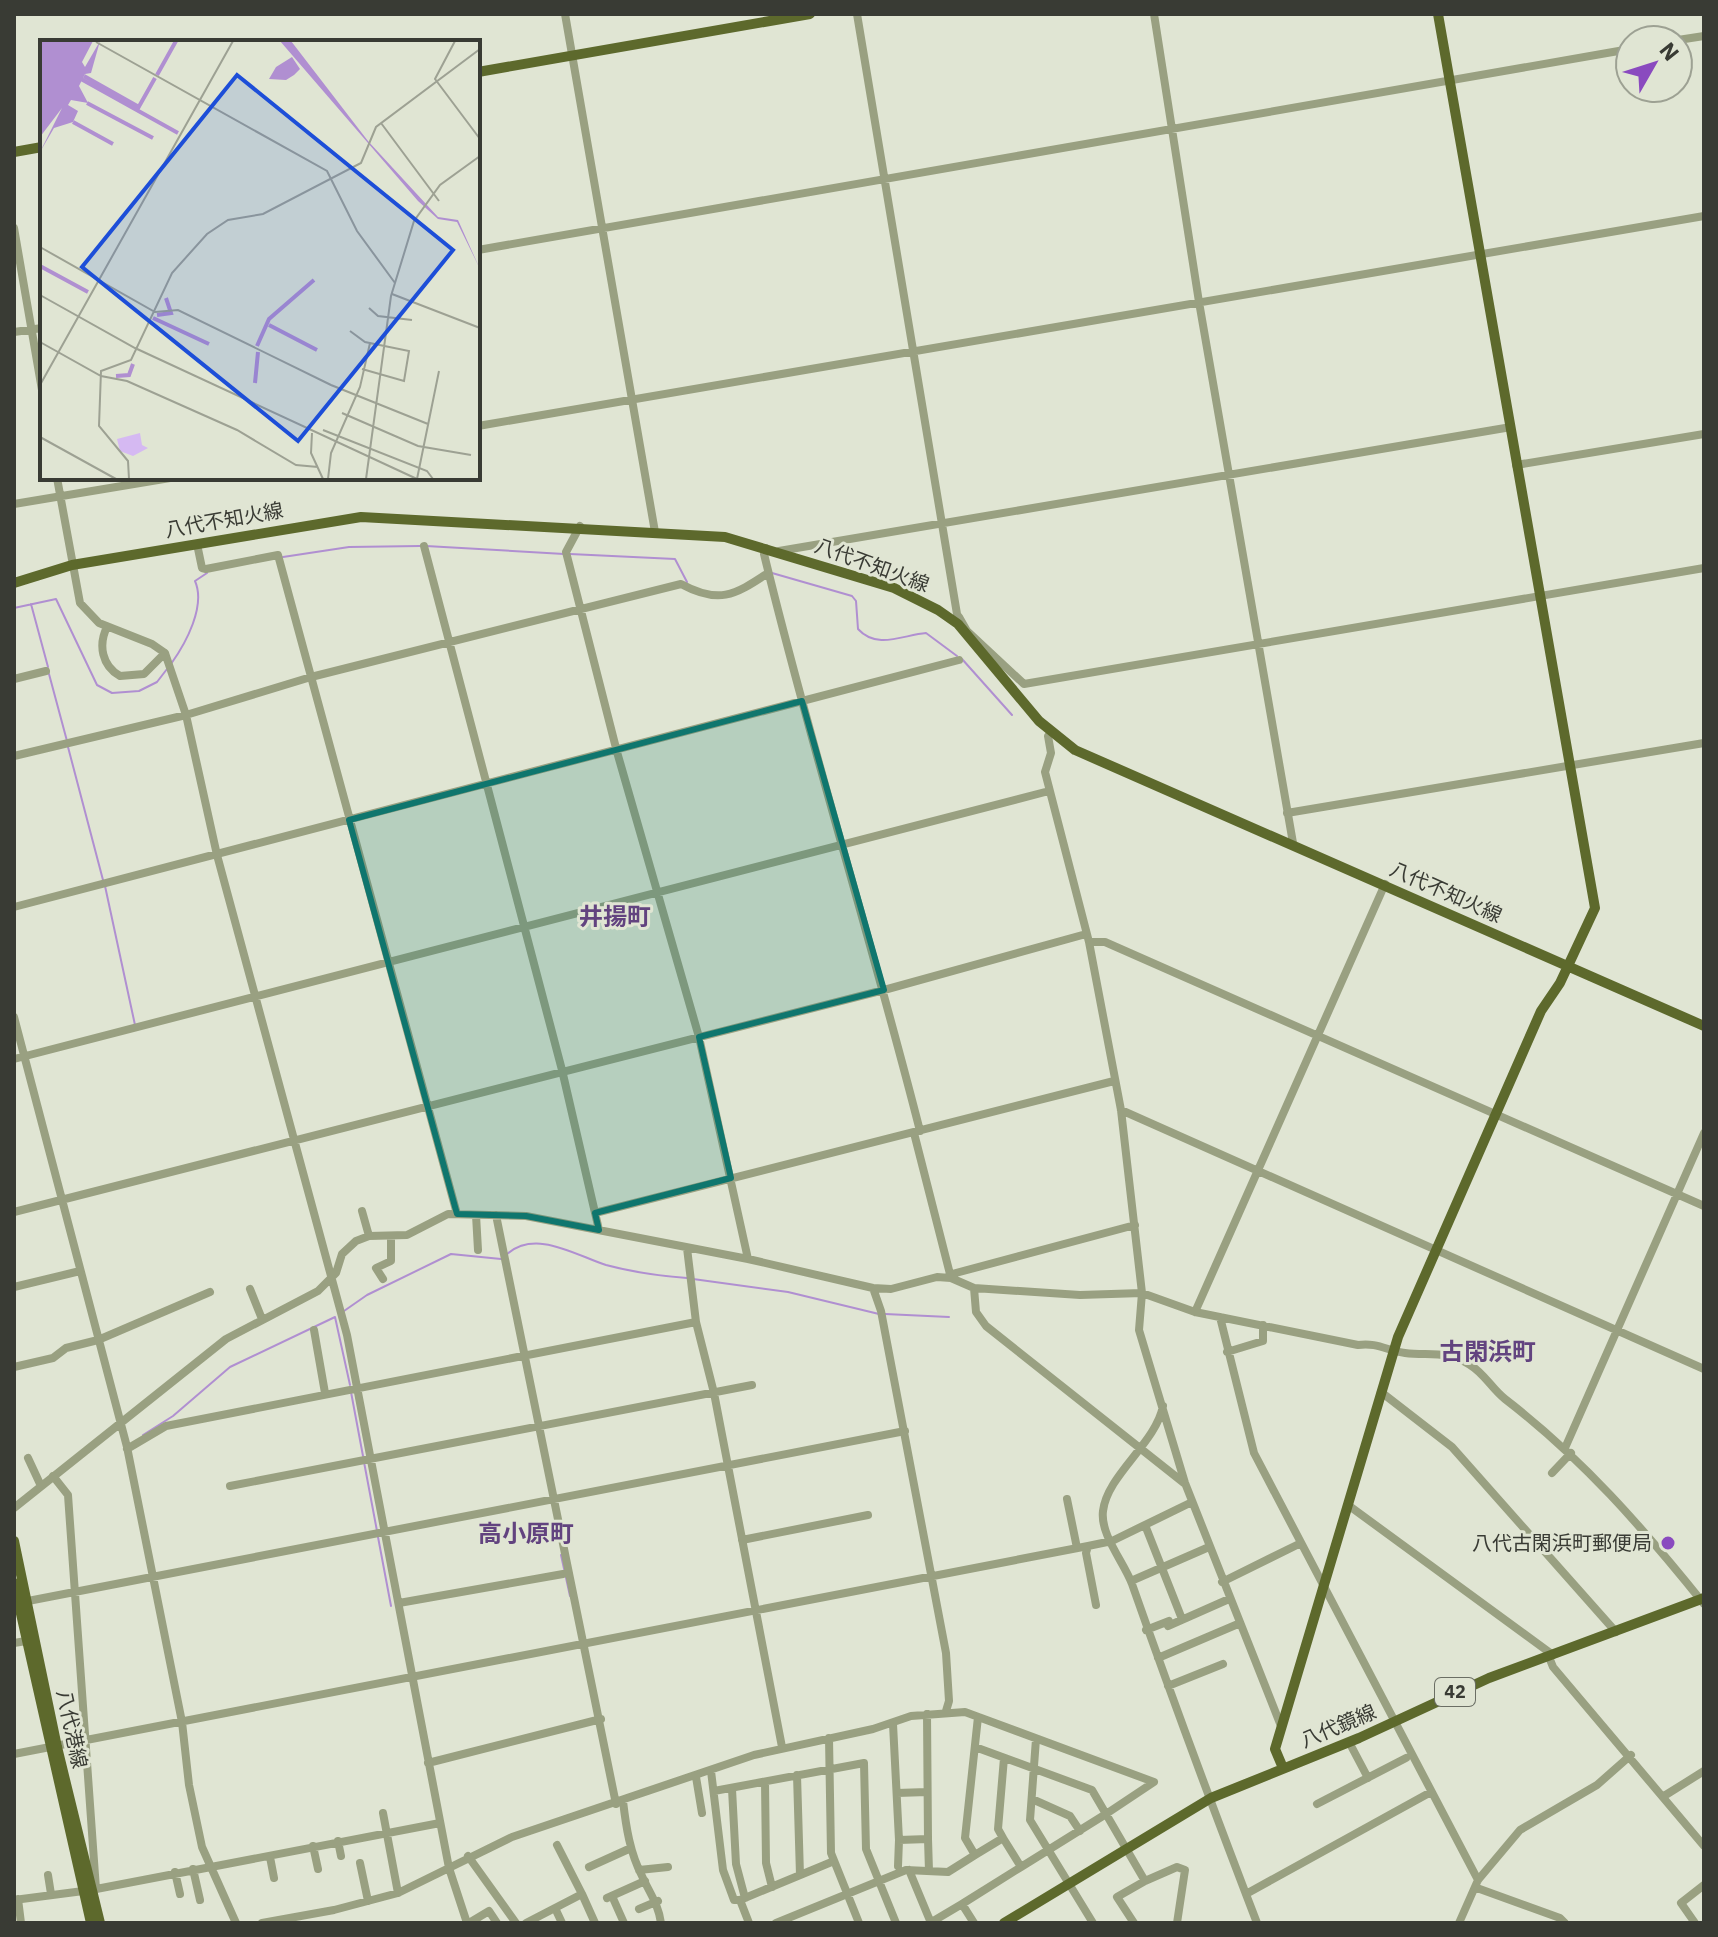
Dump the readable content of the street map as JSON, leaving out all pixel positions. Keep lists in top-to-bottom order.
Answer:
{
  "streets": {
    "main road": [
      "八代不知火線",
      "42",
      "八代鏡線",
      "八代港線"
    ]
  },
  "districts": ["井揚町", "古閑浜町", "高小原町"],
  "places": ["八代古閑浜町郵便局"],
  "north": "top right"
}
